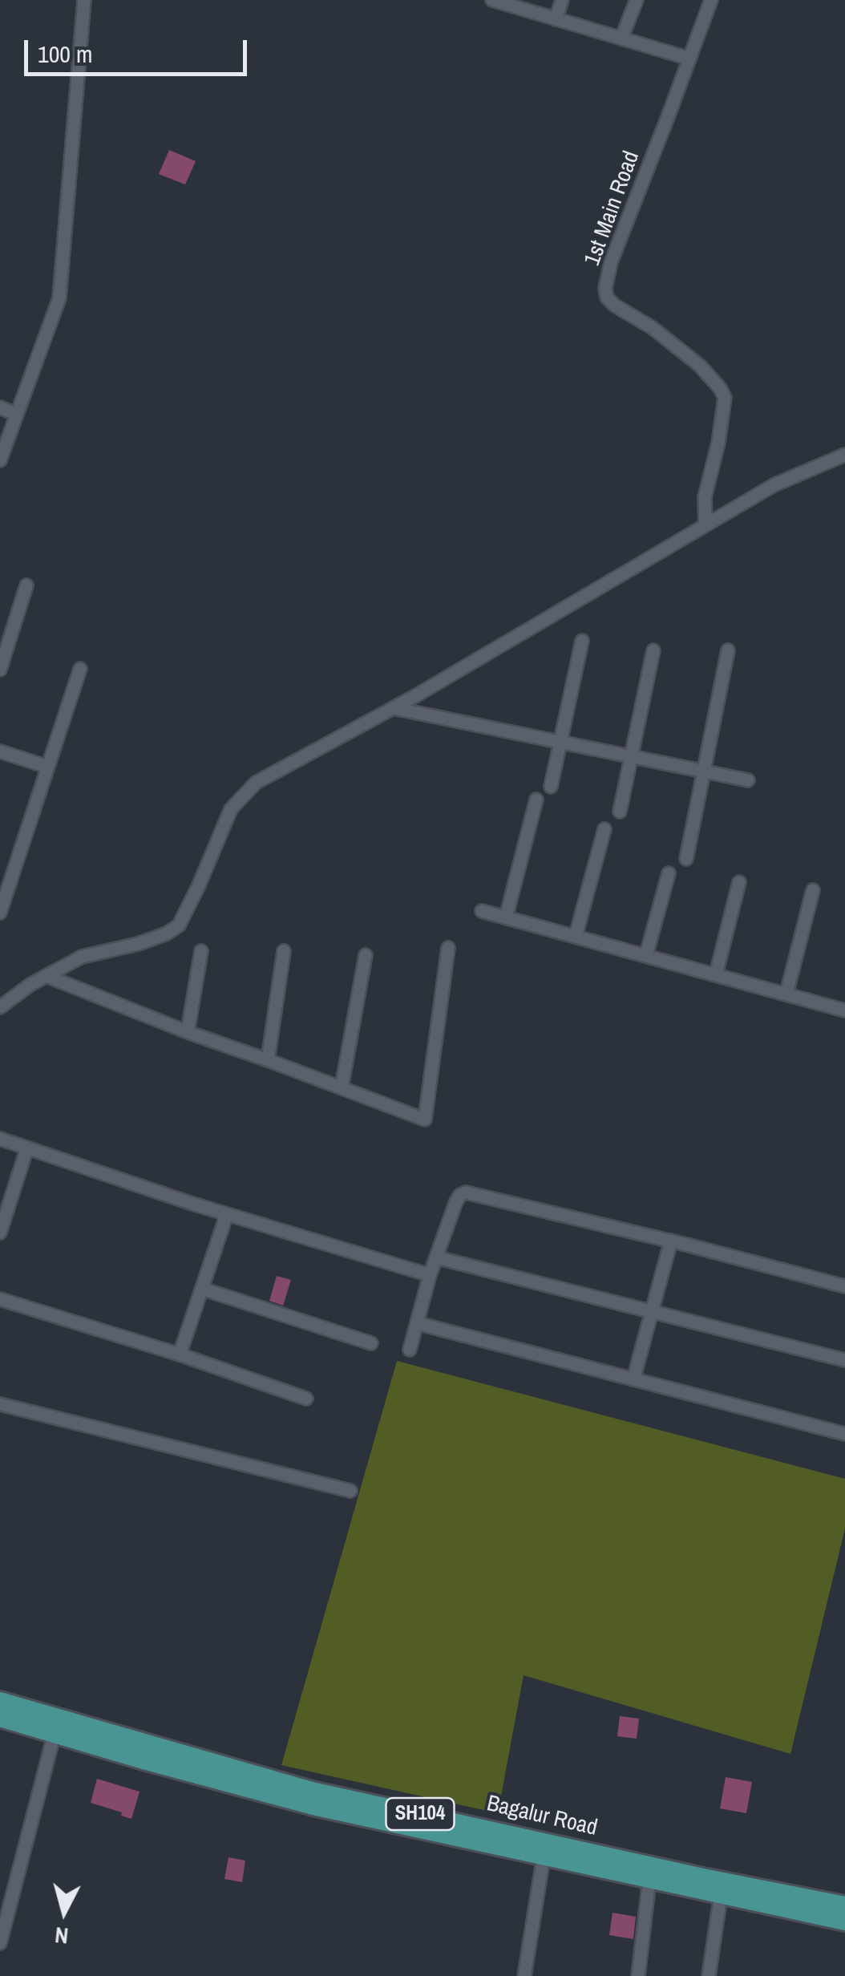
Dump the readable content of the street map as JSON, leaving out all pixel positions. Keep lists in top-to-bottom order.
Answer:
{
  "streets": {
    "main road": ["SH104", "Bagalur Road"],
    "street": ["1st Main Road"]
  },
  "scale_bar": "100 m",
  "north": "bottom"
}
